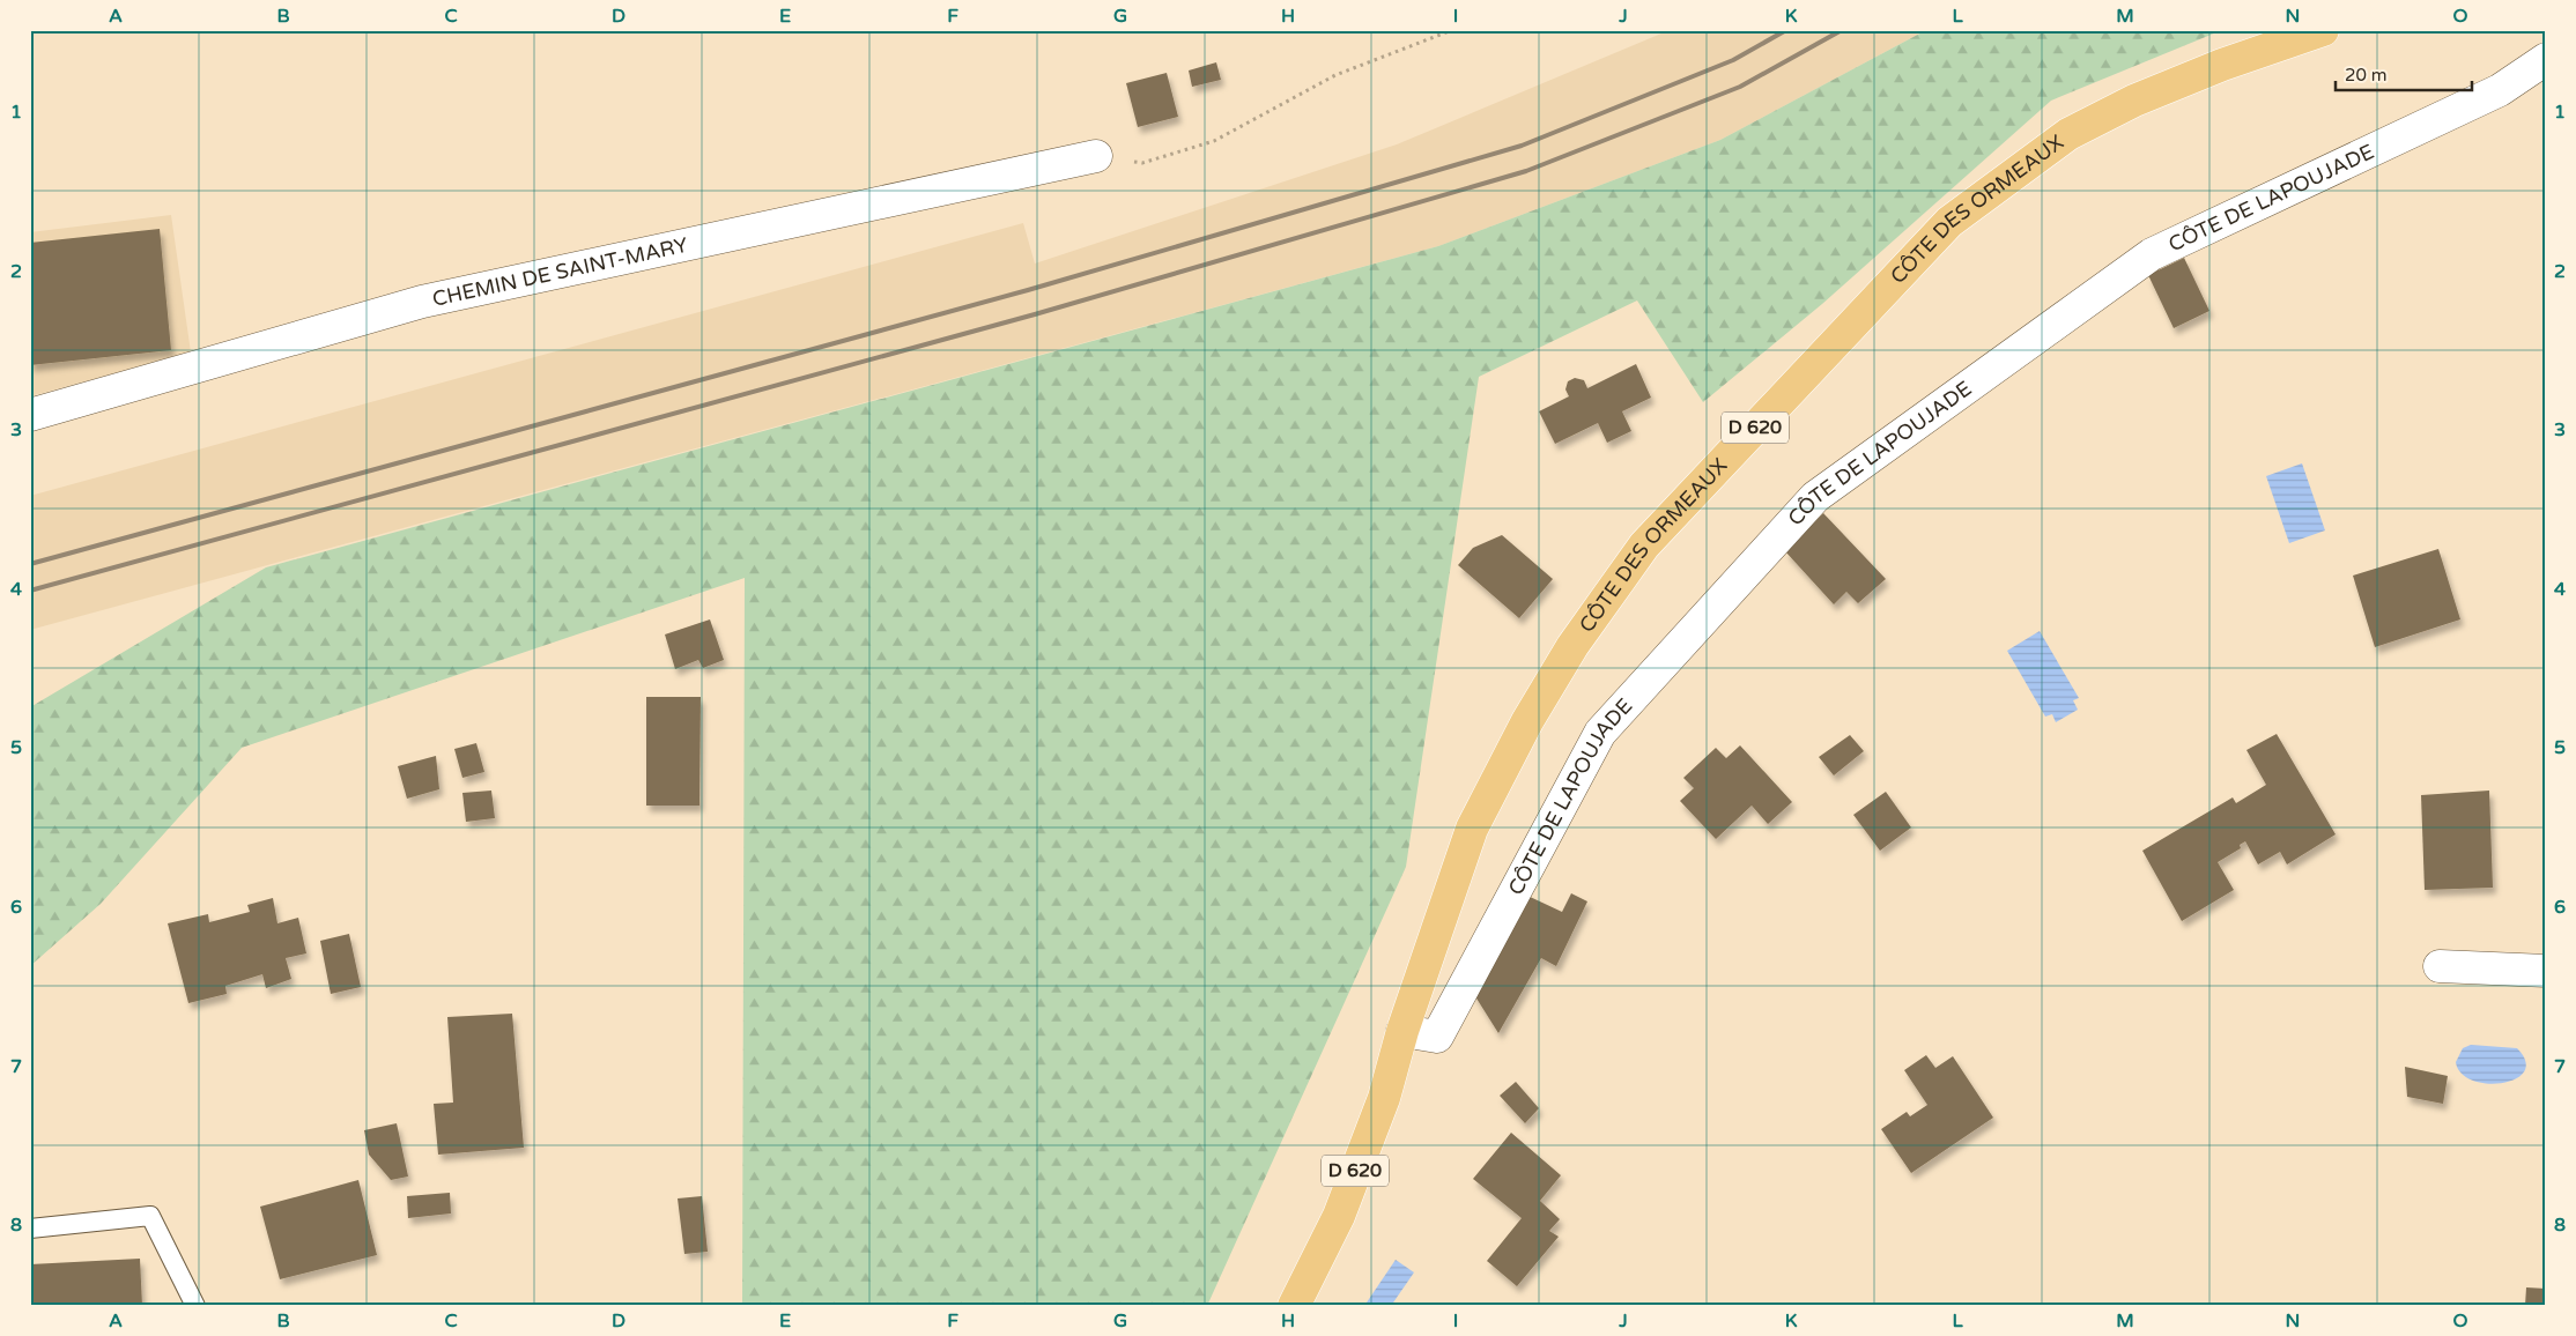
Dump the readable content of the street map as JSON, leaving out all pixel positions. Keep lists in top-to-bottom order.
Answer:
{
  "streets": {
    "main road": ["CÔTE DES ORMEAUX", "D 620"],
    "street": ["CÔTE DE LAPOUJADE", "CHEMIN DE SAINT-MARY"]
  },
  "crossings": [
    ["CÔTE DE LAPOUJADE", "CÔTE DES ORMEAUX"],
    ["CÔTE DE LAPOUJADE", "D 620"],
    ["CÔTE DES ORMEAUX", "D 620"]
  ],
  "scale_bar": "20 m",
  "grid": {
    "columns": [
      "A",
      "B",
      "C",
      "D",
      "E",
      "F",
      "G",
      "H",
      "I",
      "J",
      "K",
      "L",
      "M",
      "N",
      "O"
    ],
    "rows": [
      "1",
      "2",
      "3",
      "4",
      "5",
      "6",
      "7",
      "8"
    ]
  }
}
